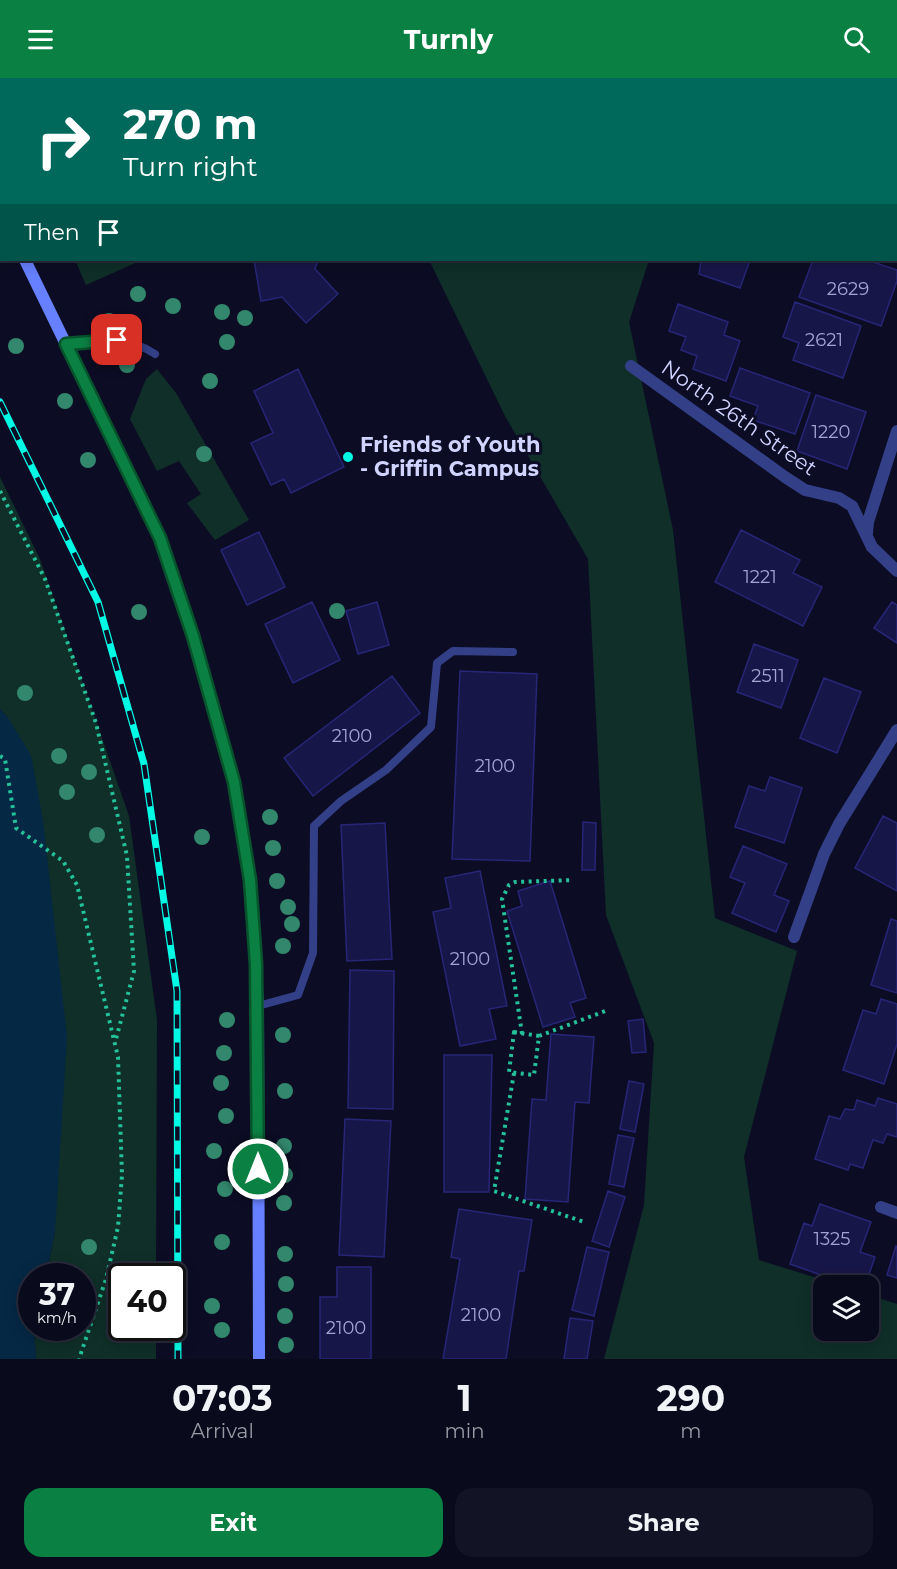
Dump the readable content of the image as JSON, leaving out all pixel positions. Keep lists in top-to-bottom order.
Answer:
{
  "streets": {
    "street": ["North 26th Street"]
  },
  "places": ["Friends of Youth - Griffin Campus"],
  "house_numbers": [
    "2629",
    "2621",
    "1220",
    "1221",
    "2511",
    "2100",
    "2100",
    "2100",
    "1325",
    "2100",
    "2100"
  ],
  "page": {
    "header": "Turnly",
    "turn": ["270 m", "Turn right"],
    "then": "Then",
    "speed": "37 km/h",
    "limit": "40",
    "eta": [
      "07:03",
      "Arrival",
      "1",
      "min",
      "290",
      "m"
    ],
    "buttons": ["Exit", "Share"]
  }
}
